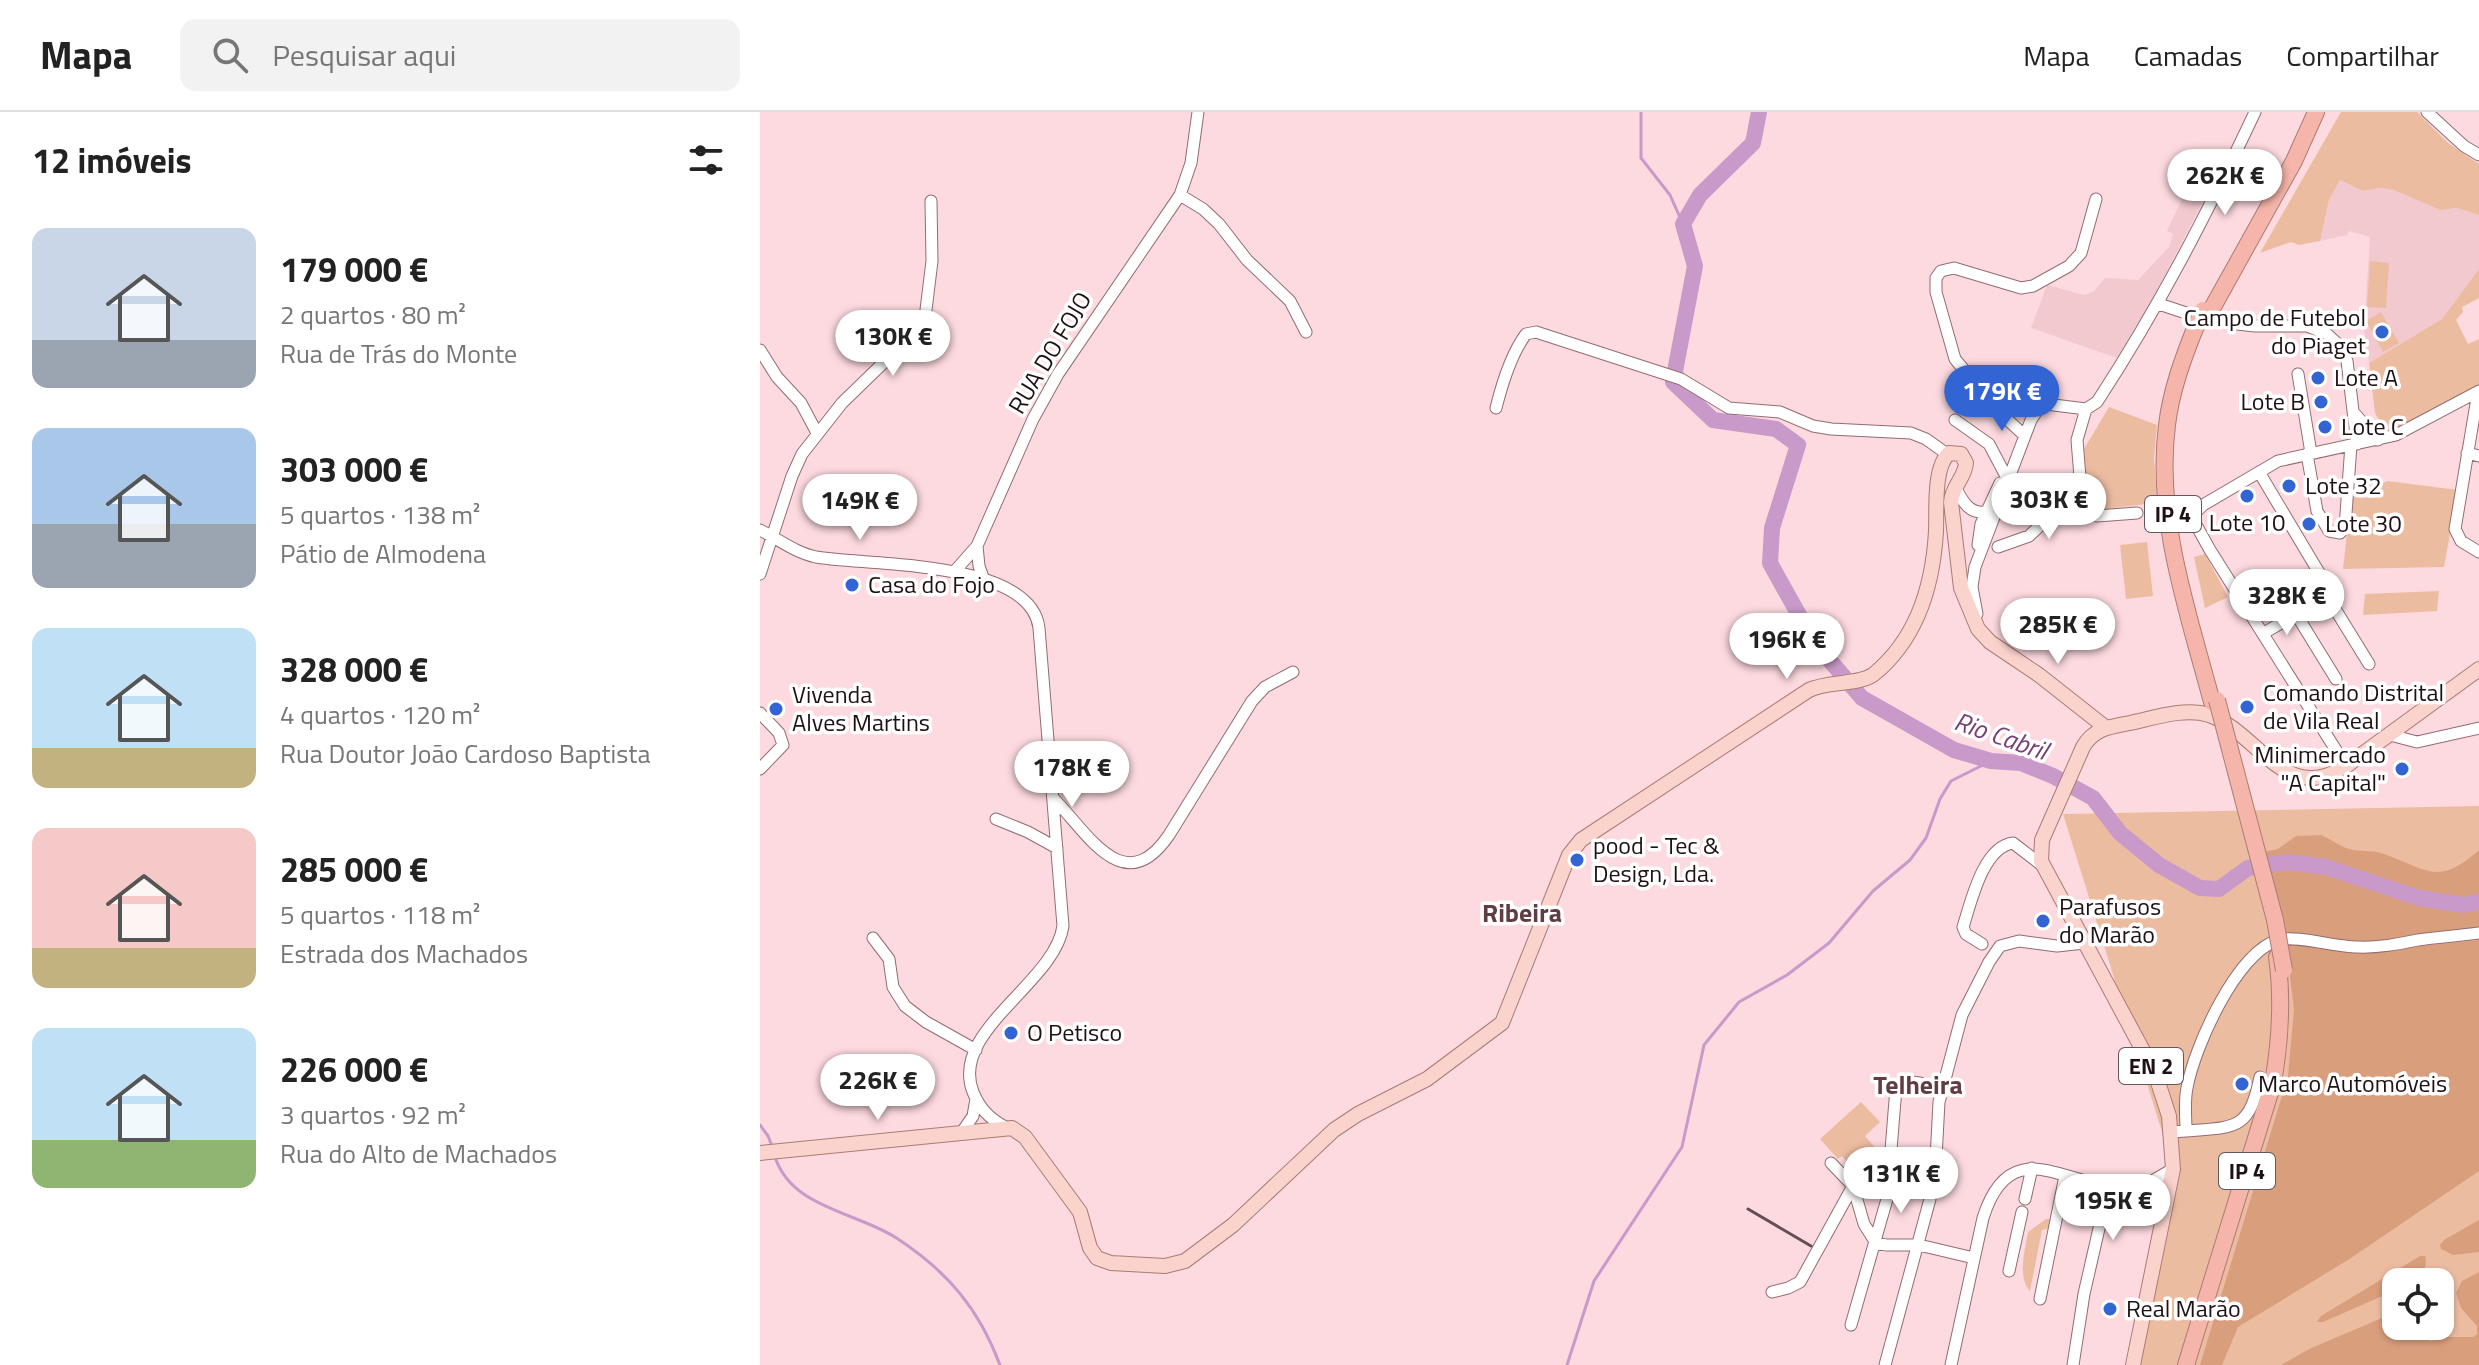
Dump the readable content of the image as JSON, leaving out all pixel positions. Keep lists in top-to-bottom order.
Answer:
{
  "streets": {
    "highway": ["IP 4"],
    "main road": ["EN 2"],
    "street": ["RUA DO FOJO"]
  },
  "districts": ["Ribeira", "Telheira"],
  "water": ["Rio Cabril"],
  "places": [
    "Campo de Futebol do Piaget",
    "Lote A",
    "Lote B",
    "Lote C",
    "Lote 32",
    "Lote 10",
    "Lote 30",
    "Casa do Fojo",
    "Comando Distrital de Vila Real",
    "Vivenda Alves Martins",
    "Minimercado \"A Capital\"",
    "pood - Tec & Design, Lda.",
    "Parafusos do Marão",
    "O Petisco",
    "Marco Automóveis",
    "Real Marão"
  ],
  "page": {
    "header": "Mapa",
    "search": "Pesquisar aqui",
    "nav": ["Mapa", "Camadas", "Compartilhar"],
    "heading": "12 imóveis",
    "price": [
      "262K €",
      "130K €",
      "179K €",
      "303K €",
      "149K €",
      "328K €",
      "285K €",
      "196K €",
      "178K €",
      "226K €",
      "131K €",
      "195K €"
    ],
    "list": [
      {
        "name": "179 000 €",
        "note": "2 quartos · 80 m² · Rua de Trás do Monte"
      },
      {
        "name": "303 000 €",
        "note": "5 quartos · 138 m² · Pátio de Almodena"
      },
      {
        "name": "328 000 €",
        "note": "4 quartos · 120 m² · Rua Doutor João Cardoso Baptista"
      },
      {
        "name": "285 000 €",
        "note": "5 quartos · 118 m² · Estrada dos Machados"
      },
      {
        "name": "226 000 €",
        "note": "3 quartos · 92 m² · Rua do Alto de Machados"
      }
    ]
  }
}
